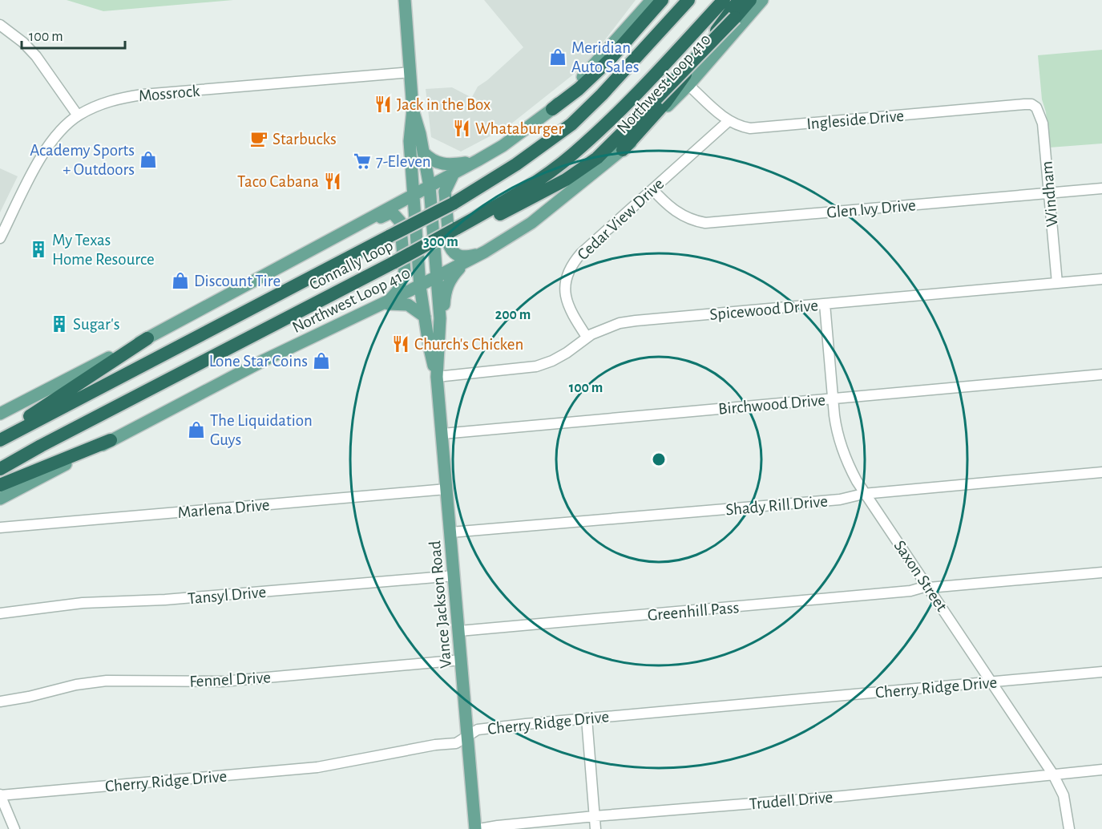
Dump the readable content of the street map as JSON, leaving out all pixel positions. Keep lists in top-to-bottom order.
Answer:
{
  "streets": {
    "highway": ["Connally Loop"],
    "main road": ["Northwest Loop 410", "Vance Jackson Road"],
    "street": [
      "Mossrock",
      "Ingleside Drive",
      "Windham",
      "Glen Ivy Drive",
      "Cedar View Drive",
      "Spicewood Drive",
      "Birchwood Drive",
      "Shady Rill Drive",
      "Marlena Drive",
      "Saxon Street",
      "Tansyl Drive",
      "Greenhill Pass",
      "Fennel Drive",
      "Cherry Ridge Drive",
      "Trudell Drive"
    ]
  },
  "crossings": [
    ["Northwest Loop 410", "Ingleside Drive"],
    ["Northwest Loop 410", "Vance Jackson Road"],
    ["Mossrock", "Vance Jackson Road"],
    ["Ingleside Drive", "Windham"],
    ["Ingleside Drive", "Cedar View Drive"],
    ["Windham", "Glen Ivy Drive"],
    ["Windham", "Spicewood Drive"],
    ["Glen Ivy Drive", "Cedar View Drive"],
    ["Cedar View Drive", "Spicewood Drive"],
    ["Spicewood Drive", "Saxon Street"],
    ["Spicewood Drive", "Vance Jackson Road"],
    ["Birchwood Drive", "Saxon Street"],
    ["Birchwood Drive", "Vance Jackson Road"],
    ["Shady Rill Drive", "Saxon Street"],
    ["Shady Rill Drive", "Vance Jackson Road"],
    ["Marlena Drive", "Vance Jackson Road"],
    ["Saxon Street", "Greenhill Pass"],
    ["Saxon Street", "Cherry Ridge Drive"],
    ["Saxon Street", "Trudell Drive"],
    ["Tansyl Drive", "Vance Jackson Road"],
    ["Vance Jackson Road", "Greenhill Pass"],
    ["Vance Jackson Road", "Fennel Drive"],
    ["Vance Jackson Road", "Cherry Ridge Drive"]
  ],
  "places": {
    "shop": [
      "Meridian Auto Sales",
      "Academy Sports + Outdoors",
      "Discount Tire",
      "Lone Star Coins",
      "The Liquidation Guys"
    ],
    "restaurant": [
      "Jack in the Box",
      "Whataburger",
      "Taco Cabana",
      "Church's Chicken"
    ],
    "cafe": ["Starbucks"],
    "supermarket": ["7-Eleven"],
    "building": ["My Texas Home Resource", "Sugar's"]
  },
  "scale_bar": "100 m",
  "rings": ["300 m", "200 m", "100 m"]
}
